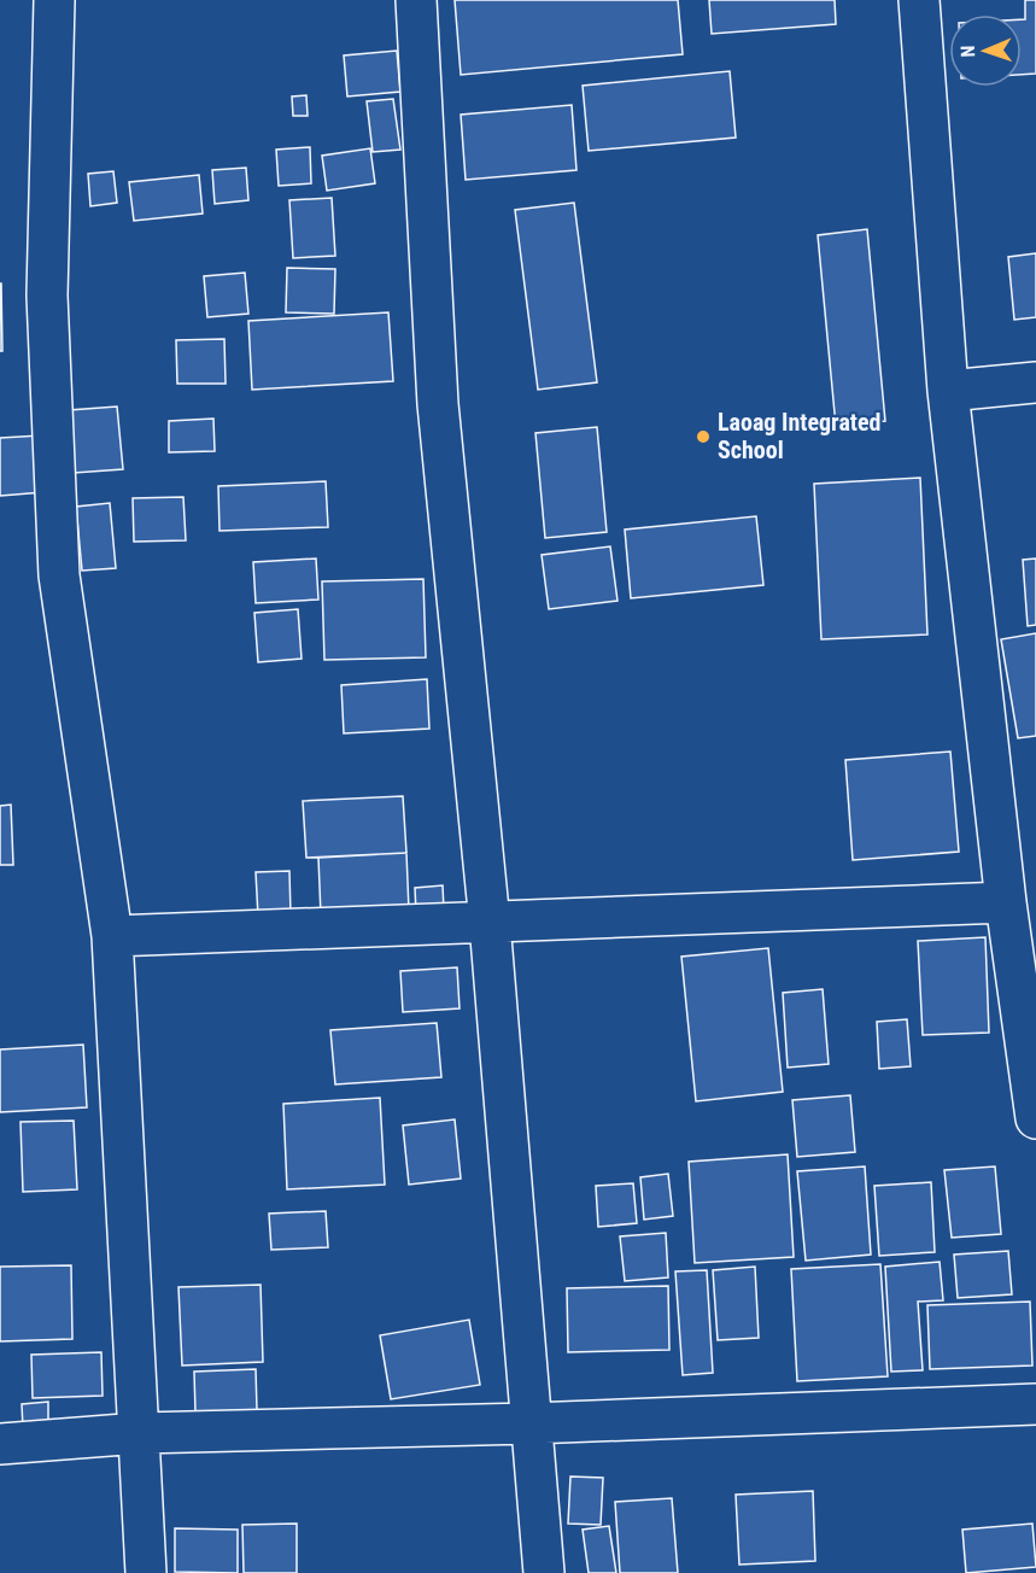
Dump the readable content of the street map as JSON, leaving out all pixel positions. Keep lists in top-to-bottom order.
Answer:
{
  "places": ["Laoag Integrated School"],
  "north": "left"
}
